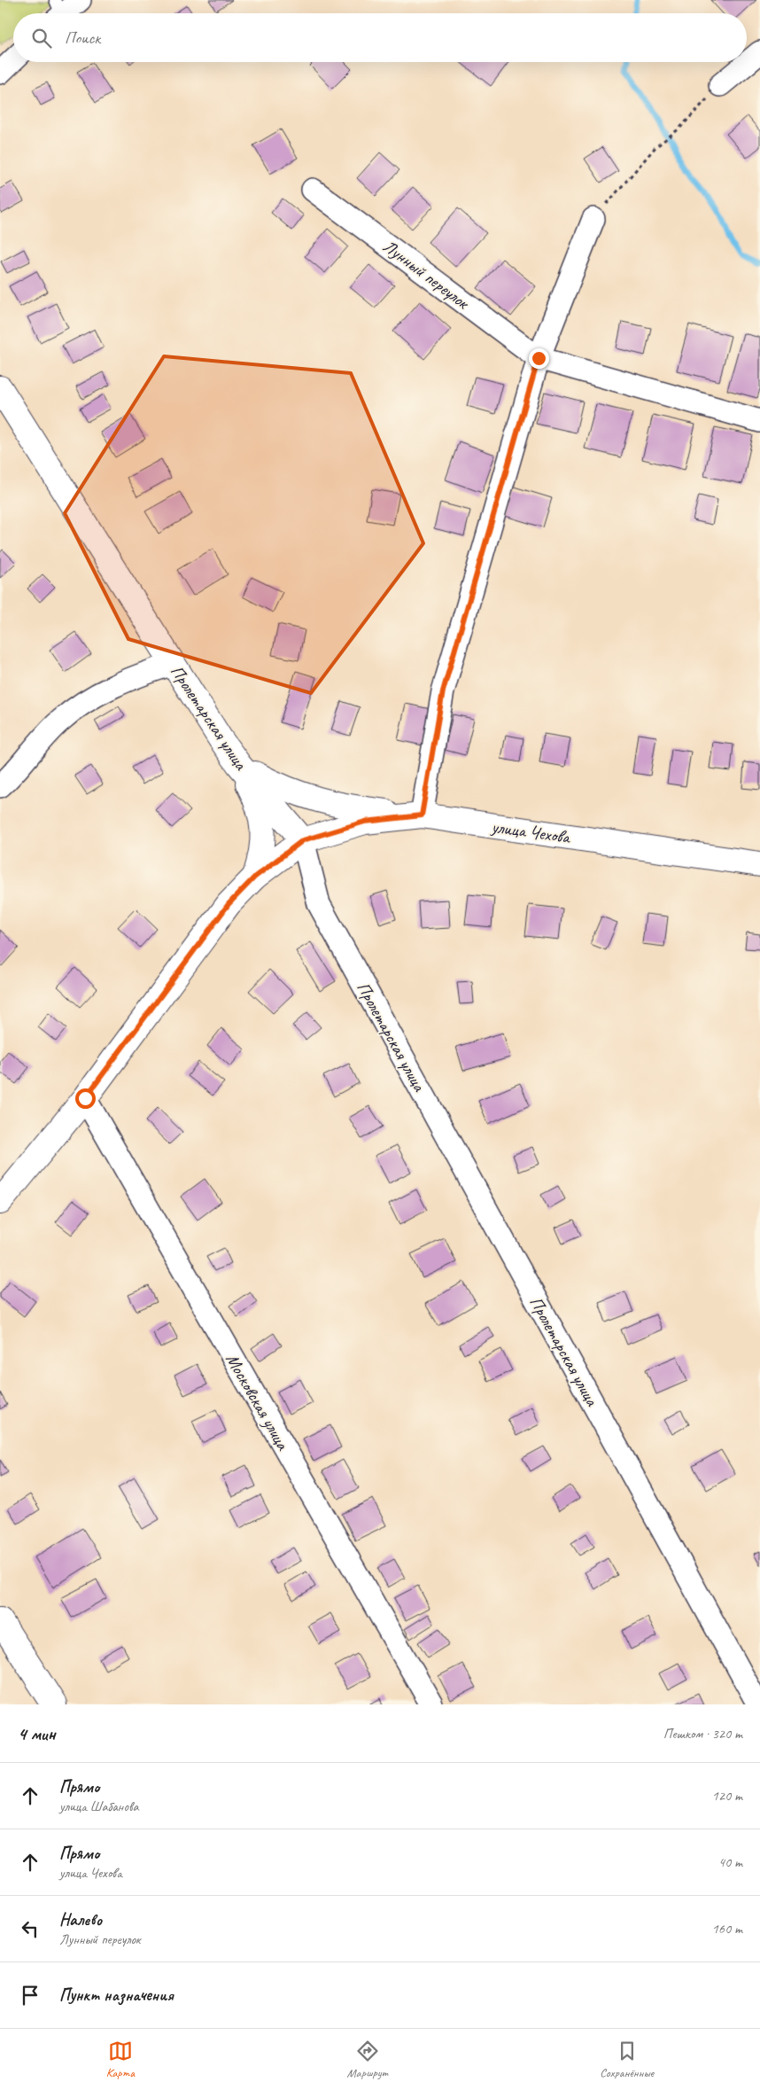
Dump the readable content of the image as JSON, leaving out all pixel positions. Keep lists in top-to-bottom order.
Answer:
{
  "streets": {
    "street": [
      "Лунный переулок",
      "Пролетарская улица",
      "улица Чехова",
      "Московская улица"
    ]
  },
  "crossings": [
    ["Пролетарская улица", "улица Чехова"]
  ],
  "page": {
    "search": "Поиск",
    "heading": ["4 мин", "Пешком · 320 m"],
    "list": [
      ["Прямо", "улица Шабанова", "120 m"],
      ["Прямо", "улица Чехова", "40 m"],
      ["Налево", "Лунный переулок", "160 m"],
      "Пункт назначения"
    ],
    "nav": ["Карта", "Маршрут", "Сохранённые"]
  }
}
